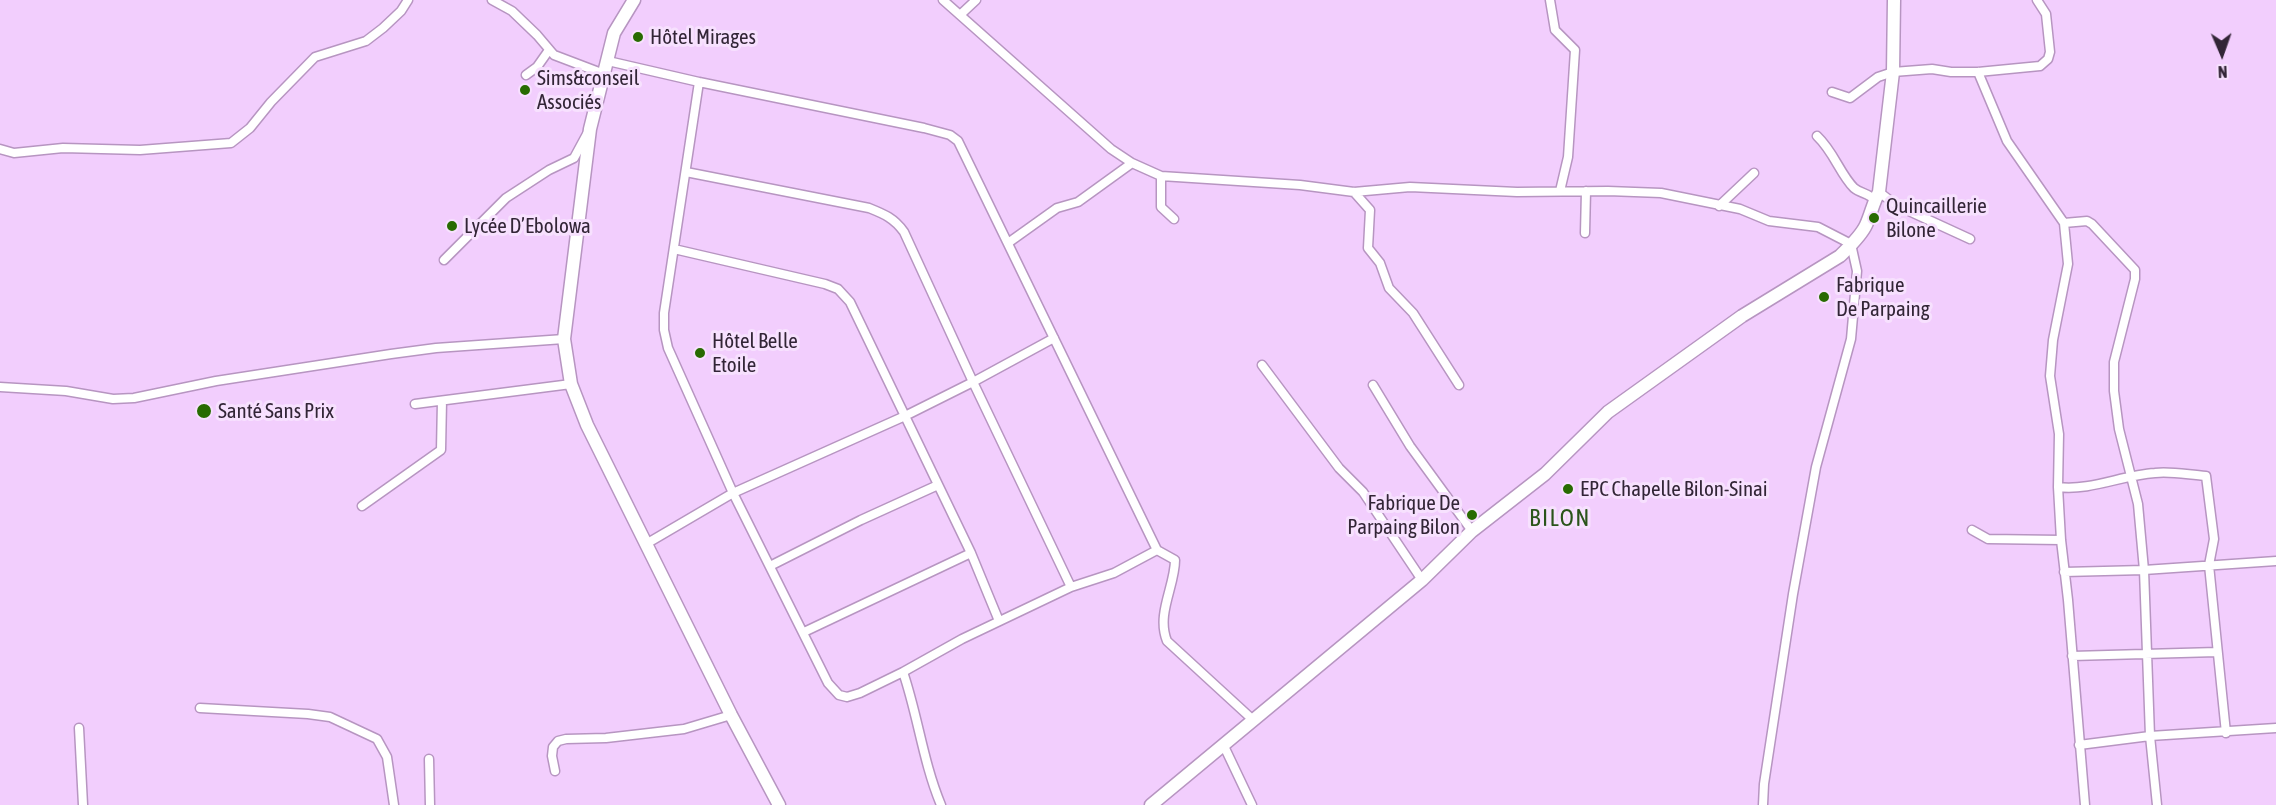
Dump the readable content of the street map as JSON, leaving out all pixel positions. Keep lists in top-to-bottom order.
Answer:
{
  "districts": ["BILON"],
  "places": [
    "Hôtel Mirages",
    "Sims&conseil Associés",
    "Quincaillerie Bilone",
    "Lycée D’Ebolowa",
    "Fabrique De Parpaing",
    "Hôtel Belle Etoile",
    "Santé Sans Prix",
    "EPC Chapelle Bilon-Sinai",
    "Fabrique De Parpaing Bilon"
  ],
  "north": "bottom"
}
